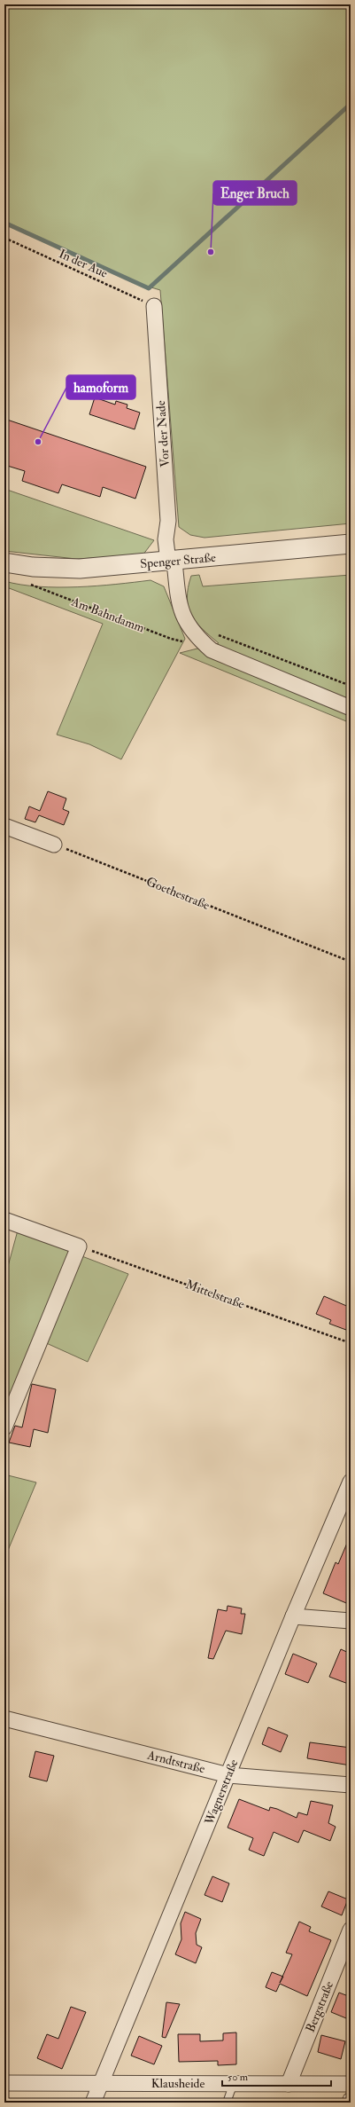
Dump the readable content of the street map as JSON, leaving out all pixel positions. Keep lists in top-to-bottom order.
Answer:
{
  "streets": {
    "street": [
      "Vor der Nade",
      "Spenger Straße",
      "Arndtstraße",
      "Wagnerstraße",
      "Bergstraße",
      "Klausheide"
    ],
    "path": [
      "In der Aue",
      "Am Bahndamm",
      "Goethestraße",
      "Mittelstraße"
    ]
  },
  "crossings": [
    ["In der Aue", "Vor der Nade"],
    ["Vor der Nade", "Spenger Straße"],
    ["Arndtstraße", "Wagnerstraße"],
    ["Wagnerstraße", "Klausheide"],
    ["Bergstraße", "Klausheide"]
  ],
  "places": ["Enger Bruch", "hamoform"],
  "scale_bar": "50 m"
}
